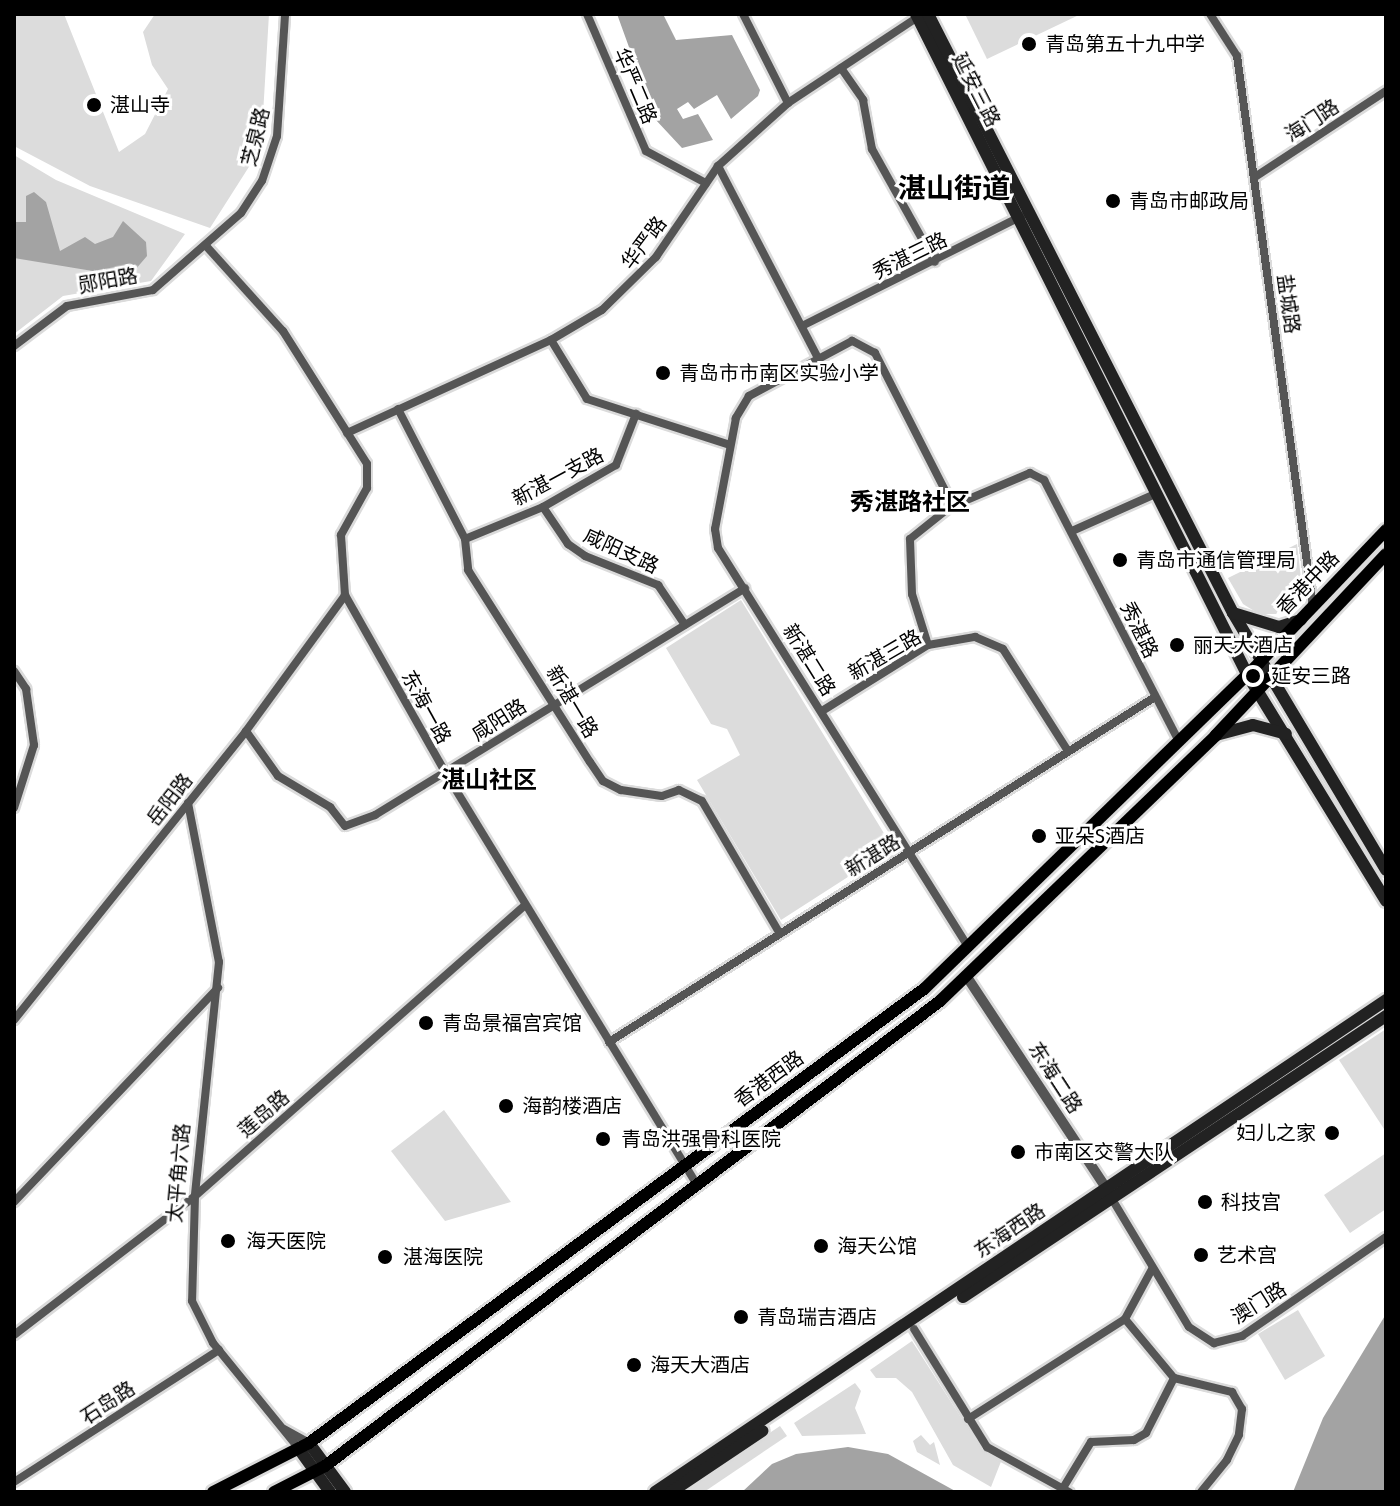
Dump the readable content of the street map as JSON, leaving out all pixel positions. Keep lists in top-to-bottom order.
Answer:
{
  "streets": {
    "main road": [
      "延安三路",
      "香港中路",
      "香港西路",
      "东海西路"
    ],
    "street": [
      "华严二路",
      "海门路",
      "芝泉路",
      "华严路",
      "秀湛三路",
      "郧阳路",
      "盐城路",
      "新湛一支路",
      "咸阳支路",
      "秀湛路",
      "新湛三路",
      "新湛二路",
      "新湛一路",
      "东海一路",
      "咸阳路",
      "岳阳路",
      "新湛路",
      "东海二路",
      "莲岛路",
      "太平角六路",
      "澳门路",
      "石岛路"
    ]
  },
  "crossings": [
    ["华严二路", "华严路"],
    ["延安三路", "华严路"],
    ["延安三路", "秀湛三路"],
    ["延安三路", "香港中路"],
    ["延安三路", "香港西路"],
    ["海门路", "盐城路"],
    ["芝泉路", "郧阳路"],
    ["芝泉路", "东海一路"],
    ["华严路", "新湛一路"],
    ["华严路", "东海一路"],
    ["郧阳路", "东海一路"],
    ["盐城路", "香港中路"],
    ["新湛一支路", "咸阳支路"],
    ["新湛一支路", "新湛一路"],
    ["咸阳支路", "咸阳路"],
    ["香港中路", "香港西路"],
    ["秀湛路", "新湛三路"],
    ["秀湛路", "新湛二路"],
    ["秀湛路", "新湛路"],
    ["秀湛路", "香港西路"],
    ["新湛三路", "新湛二路"],
    ["新湛三路", "新湛路"],
    ["新湛二路", "咸阳路"],
    ["新湛二路", "新湛路"],
    ["新湛二路", "香港西路"],
    ["新湛一路", "咸阳路"],
    ["新湛一路", "新湛路"],
    ["东海一路", "咸阳路"],
    ["东海一路", "岳阳路"],
    ["东海一路", "新湛路"],
    ["东海一路", "香港西路"],
    ["东海一路", "莲岛路"],
    ["咸阳路", "岳阳路"],
    ["岳阳路", "太平角六路"],
    ["东海二路", "香港西路"],
    ["东海二路", "东海西路"],
    ["东海二路", "澳门路"],
    ["香港西路", "太平角六路"],
    ["莲岛路", "太平角六路"],
    ["太平角六路", "石岛路"],
    ["东海西路", "澳门路"]
  ],
  "districts": ["湛山街道", "秀湛路社区", "湛山社区"],
  "places": [
    "青岛第五十九中学",
    "湛山寺",
    "青岛市邮政局",
    "青岛市市南区实验小学",
    "青岛市通信管理局",
    "丽天大酒店",
    "延安三路",
    "亚朵S酒店",
    "青岛景福宫宾馆",
    "海韵楼酒店",
    "妇儿之家",
    "青岛洪强骨科医院",
    "市南区交警大队",
    "科技宫",
    "海天医院",
    "海天公馆",
    "艺术宫",
    "湛海医院",
    "青岛瑞吉酒店",
    "海天大酒店"
  ]
}
